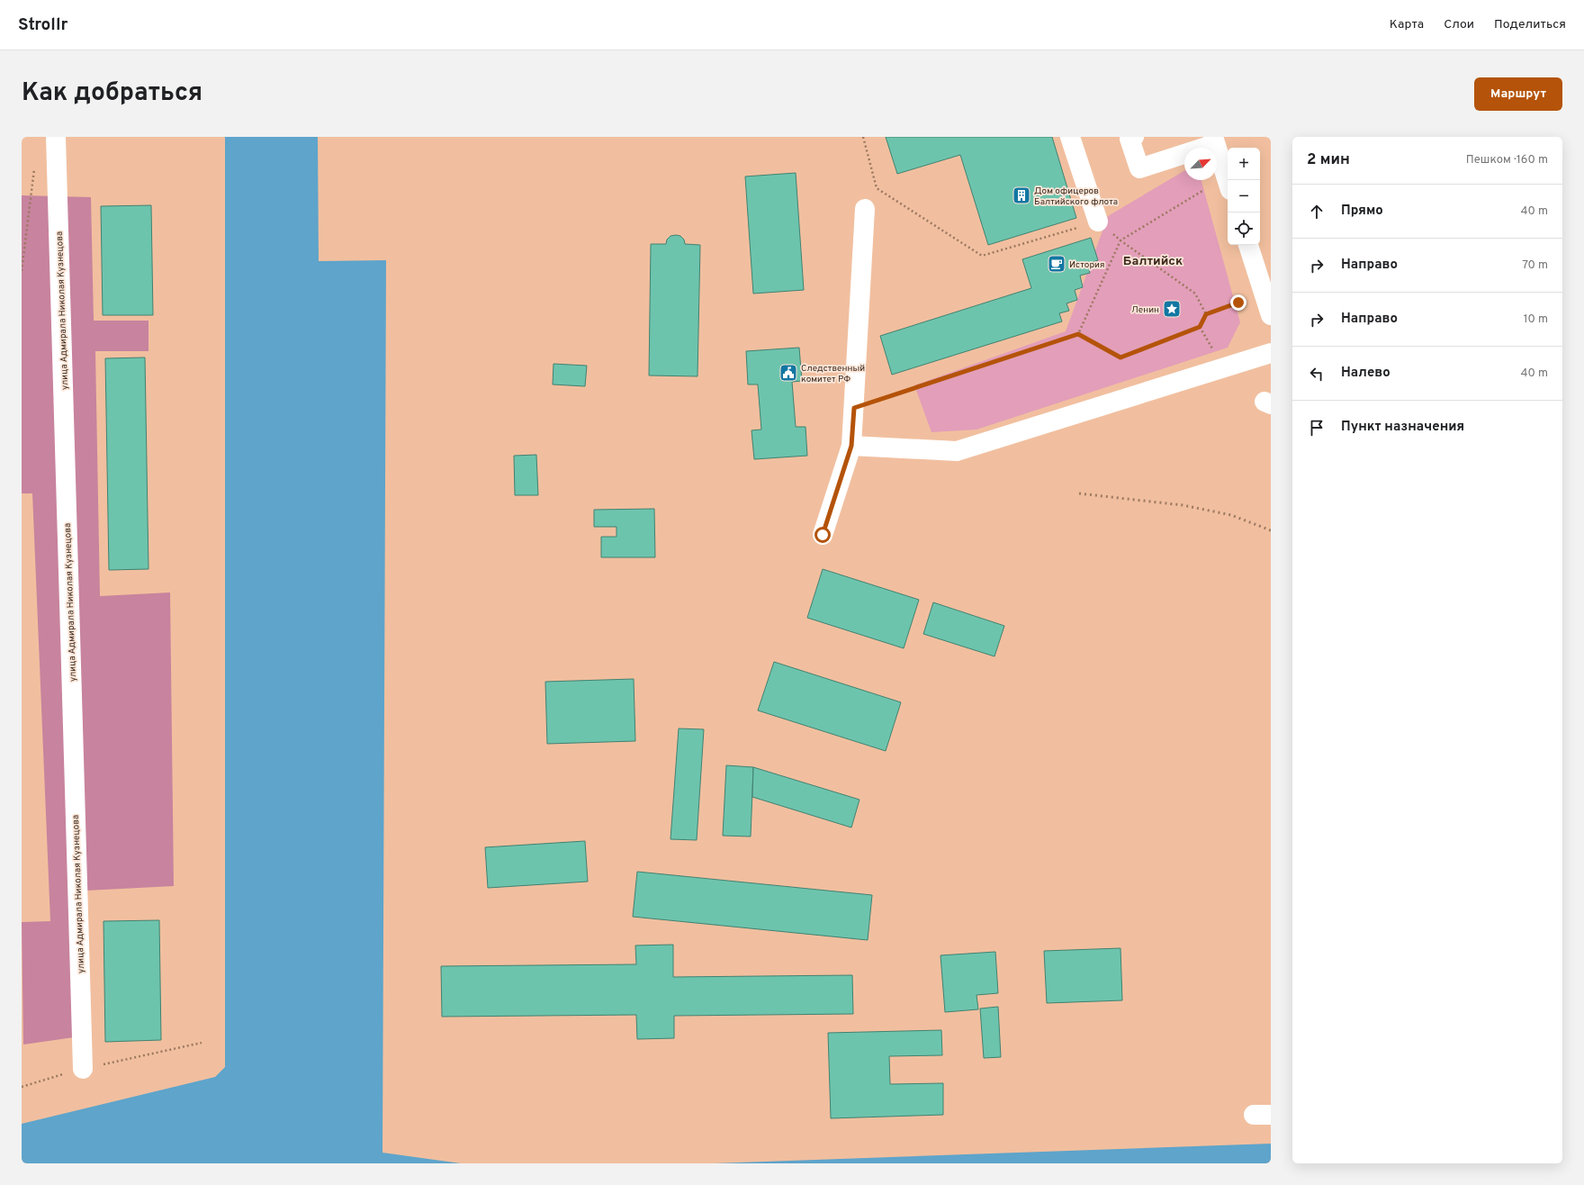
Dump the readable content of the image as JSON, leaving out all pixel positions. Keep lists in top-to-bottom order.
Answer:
{
  "streets": {
    "main road": ["улица Адмирала Николая Кузнецова"]
  },
  "districts": ["Балтийск"],
  "places": {
    "building": ["Дом офицеров Балтийского флота"],
    "cafe": ["История"],
    "place": ["Ленин"],
    "public building": ["Следственный комитет РФ"]
  },
  "north": "top right",
  "page": {
    "header": "Strollr",
    "nav": ["Карта", "Слои", "Поделиться"],
    "title": "Как добраться",
    "buttons": "Маршрут",
    "heading": ["2 мин", "Пешком · 160 m"],
    "map_buttons": ["+", "−"],
    "list": [
      ["Прямо", "40 m"],
      ["Направо", "70 m"],
      ["Направо", "10 m"],
      ["Налево", "40 m"],
      "Пункт назначения"
    ]
  }
}
